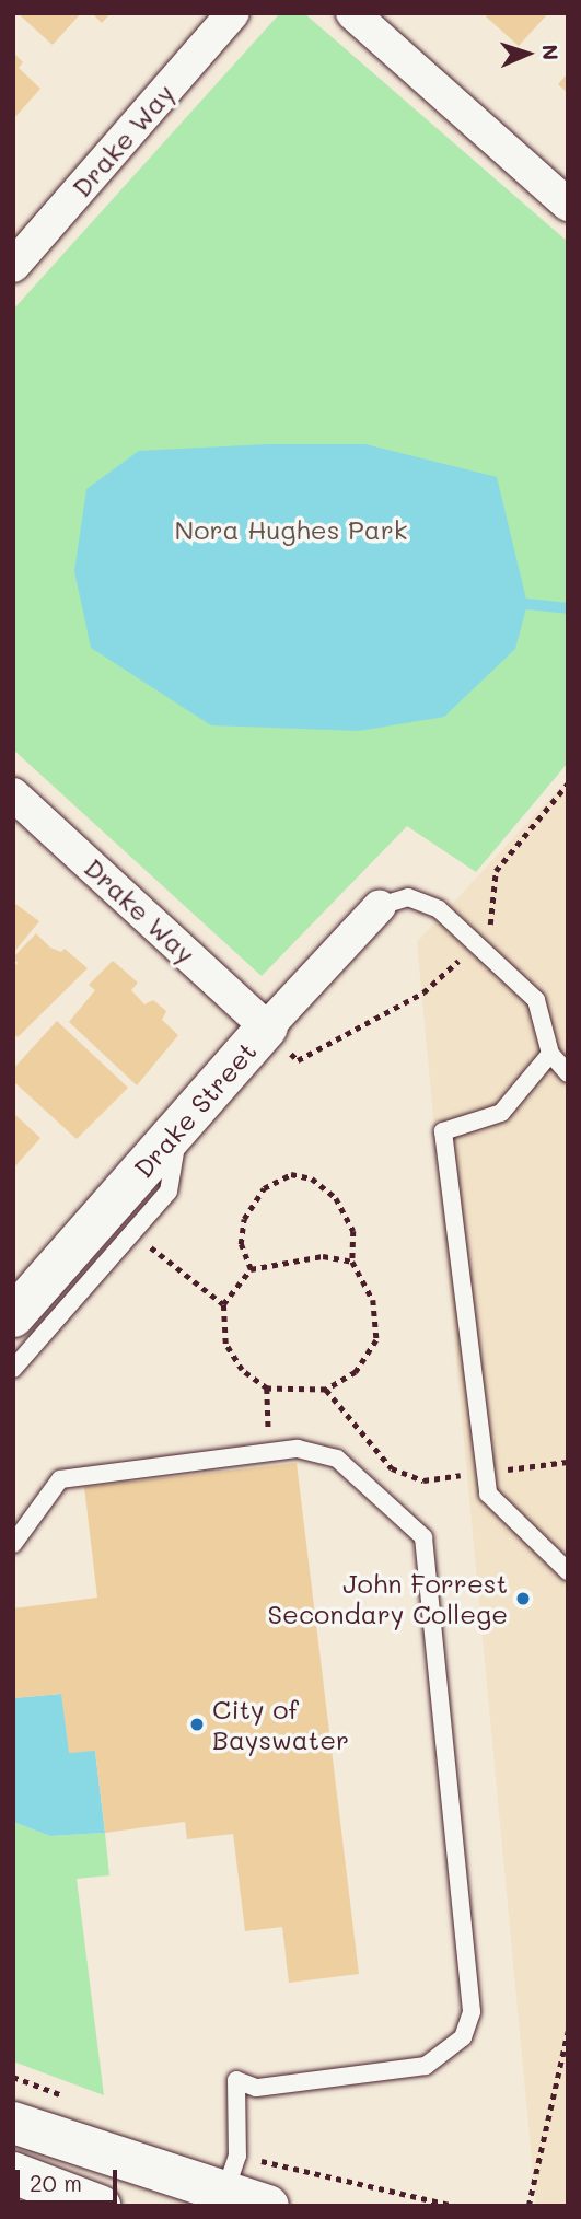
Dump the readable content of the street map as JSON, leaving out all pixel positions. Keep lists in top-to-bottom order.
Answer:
{
  "streets": {
    "street": ["Drake Way", "Drake Street"]
  },
  "crossings": [
    ["Drake Way", "Drake Street"]
  ],
  "parks": ["Nora Hughes Park"],
  "places": ["John Forrest Secondary College", "City of Bayswater"],
  "scale_bar": "20 m",
  "north": "right"
}
